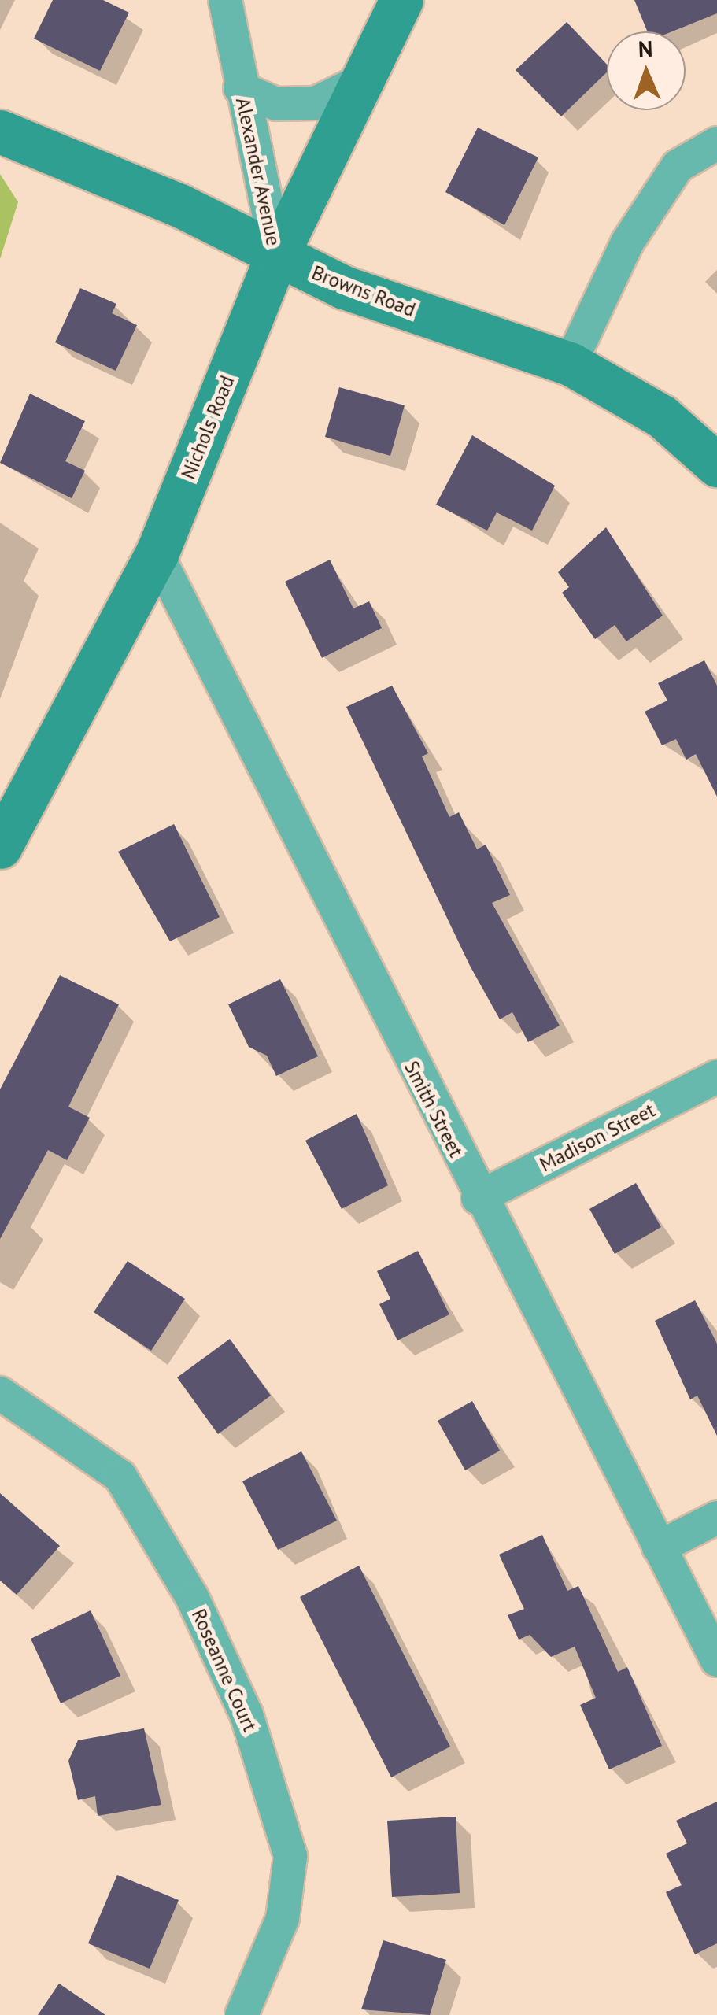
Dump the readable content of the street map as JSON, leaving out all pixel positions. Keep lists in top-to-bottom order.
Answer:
{
  "streets": {
    "street": [
      "Alexander Avenue",
      "Browns Road",
      "Nichols Road",
      "Smith Street",
      "Madison Street",
      "Roseanne Court"
    ]
  },
  "crossings": [
    ["Alexander Avenue", "Browns Road"],
    ["Alexander Avenue", "Nichols Road"],
    ["Browns Road", "Nichols Road"],
    ["Nichols Road", "Smith Street"],
    ["Smith Street", "Madison Street"]
  ],
  "north": "top"
}
